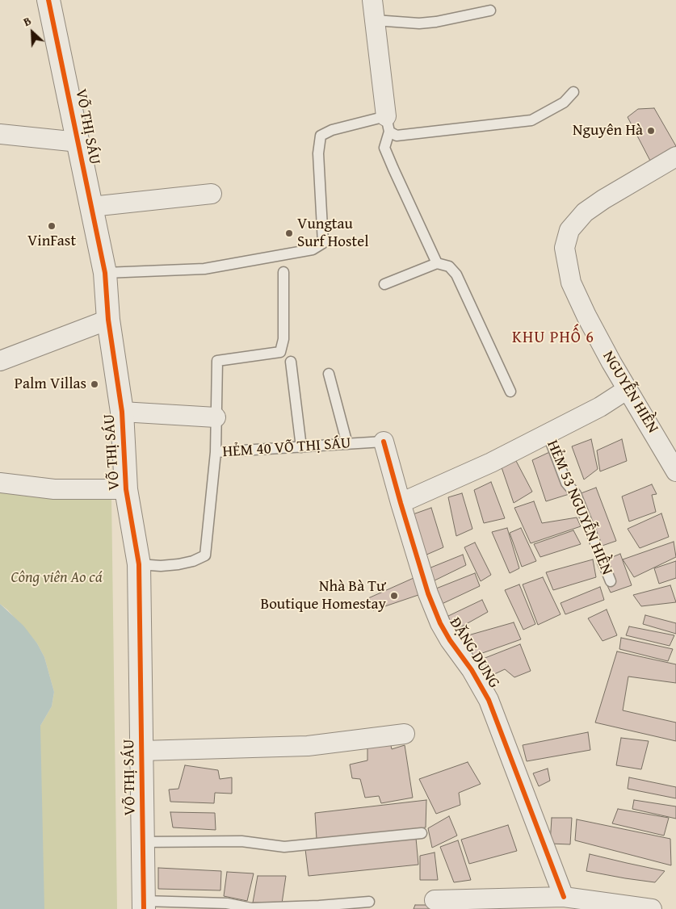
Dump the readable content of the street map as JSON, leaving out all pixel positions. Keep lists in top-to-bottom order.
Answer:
{
  "streets": {
    "street": ["VÕ THỊ SÁU", "NGUYỄN HIỀN", "ĐẶNG DUNG"],
    "lane": ["HẺM 40 VÕ THỊ SÁU", "HẺM 53 NGUYỄN HIỀN"]
  },
  "crossings": [
    ["VÕ THỊ SÁU", "HẺM 40 VÕ THỊ SÁU"],
    ["HẺM 40 VÕ THỊ SÁU", "ĐẶNG DUNG"]
  ],
  "districts": ["KHU PHỐ 6"],
  "parks": ["Công viên Ao cá"],
  "places": [
    "Nguyên Hà",
    "VinFast",
    "Vungtau Surf Hostel",
    "Palm Villas",
    "Nhà Bà Tư Boutique Homestay"
  ],
  "north": "top left"
}
